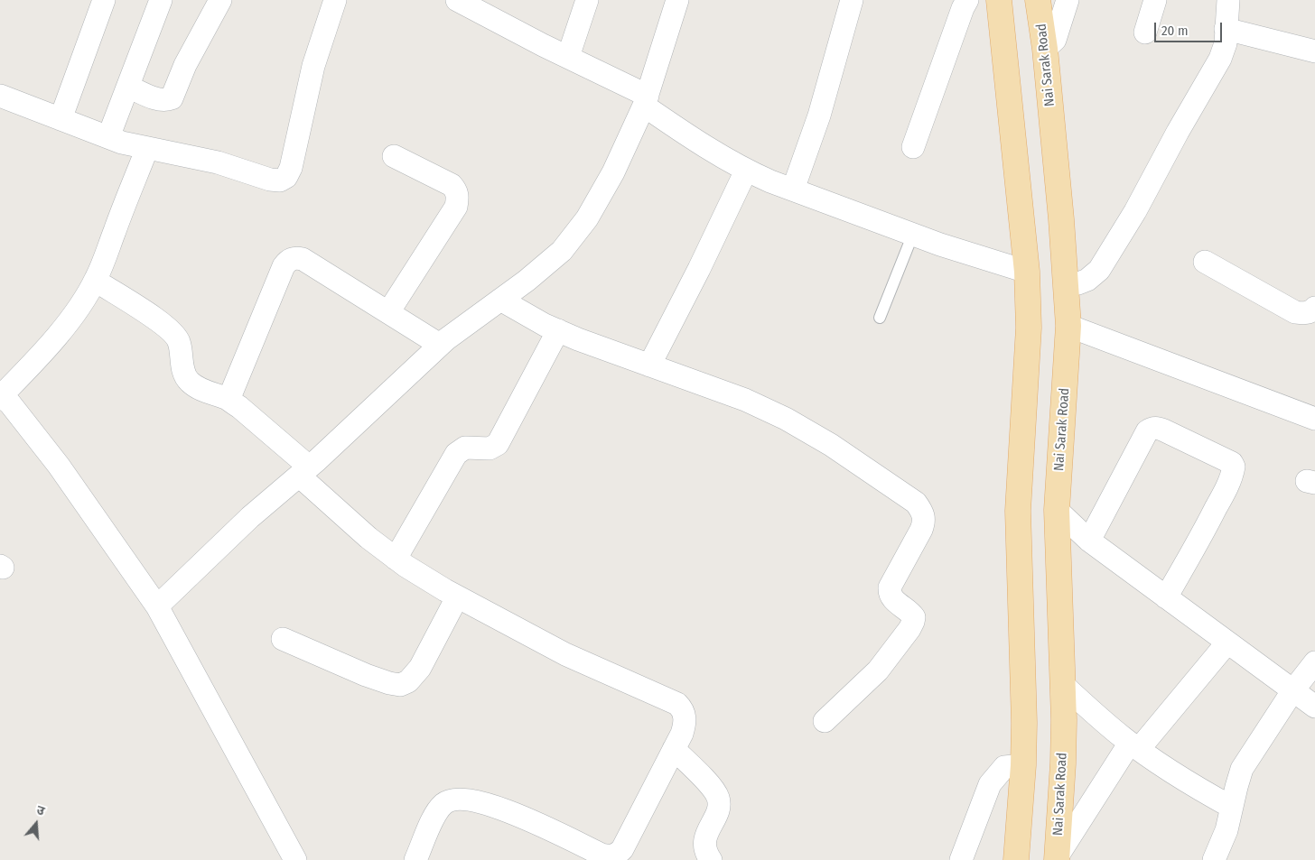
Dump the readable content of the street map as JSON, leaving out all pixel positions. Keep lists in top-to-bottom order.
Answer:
{
  "streets": {
    "main road": ["Nai Sarak Road"]
  },
  "scale_bar": "20 m",
  "north": "top"
}
